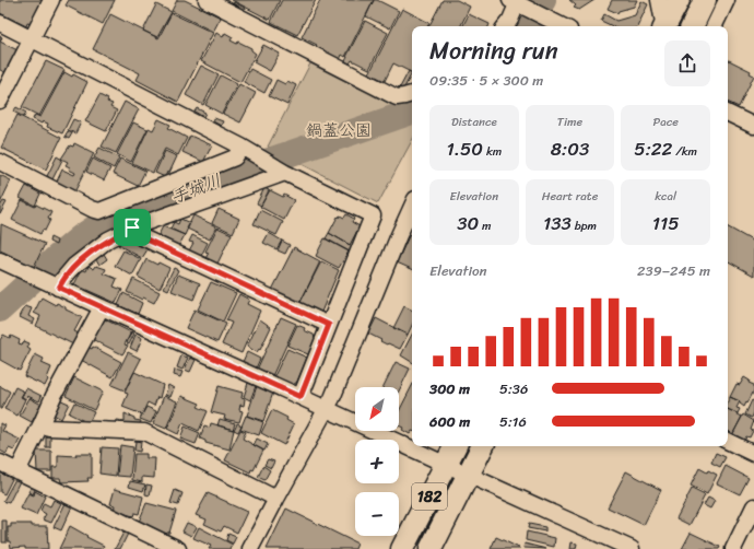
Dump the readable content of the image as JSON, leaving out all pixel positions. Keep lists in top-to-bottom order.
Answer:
{
  "streets": {
    "highway": ["182"]
  },
  "water": ["手城川"],
  "parks": ["鍋蓋公園"],
  "north": "bottom left",
  "page": {
    "heading": ["Morning run", "09:35 · 5 × 300 m"],
    "stats": [
      ["Distance", "1.50 km"],
      ["Time", "8:03"],
      ["Pace", "5:22 /km"],
      ["Elevation", "30 m"],
      ["Heart rate", "133 bpm"],
      ["kcal", "115"]
    ],
    "chart": ["Elevation", "239–245 m"],
    "list": [
      {
        "name": "300 m",
        "note": "5:36"
      },
      {
        "name": "600 m",
        "note": "5:16"
      }
    ],
    "map_buttons": ["+", "−"]
  }
}
